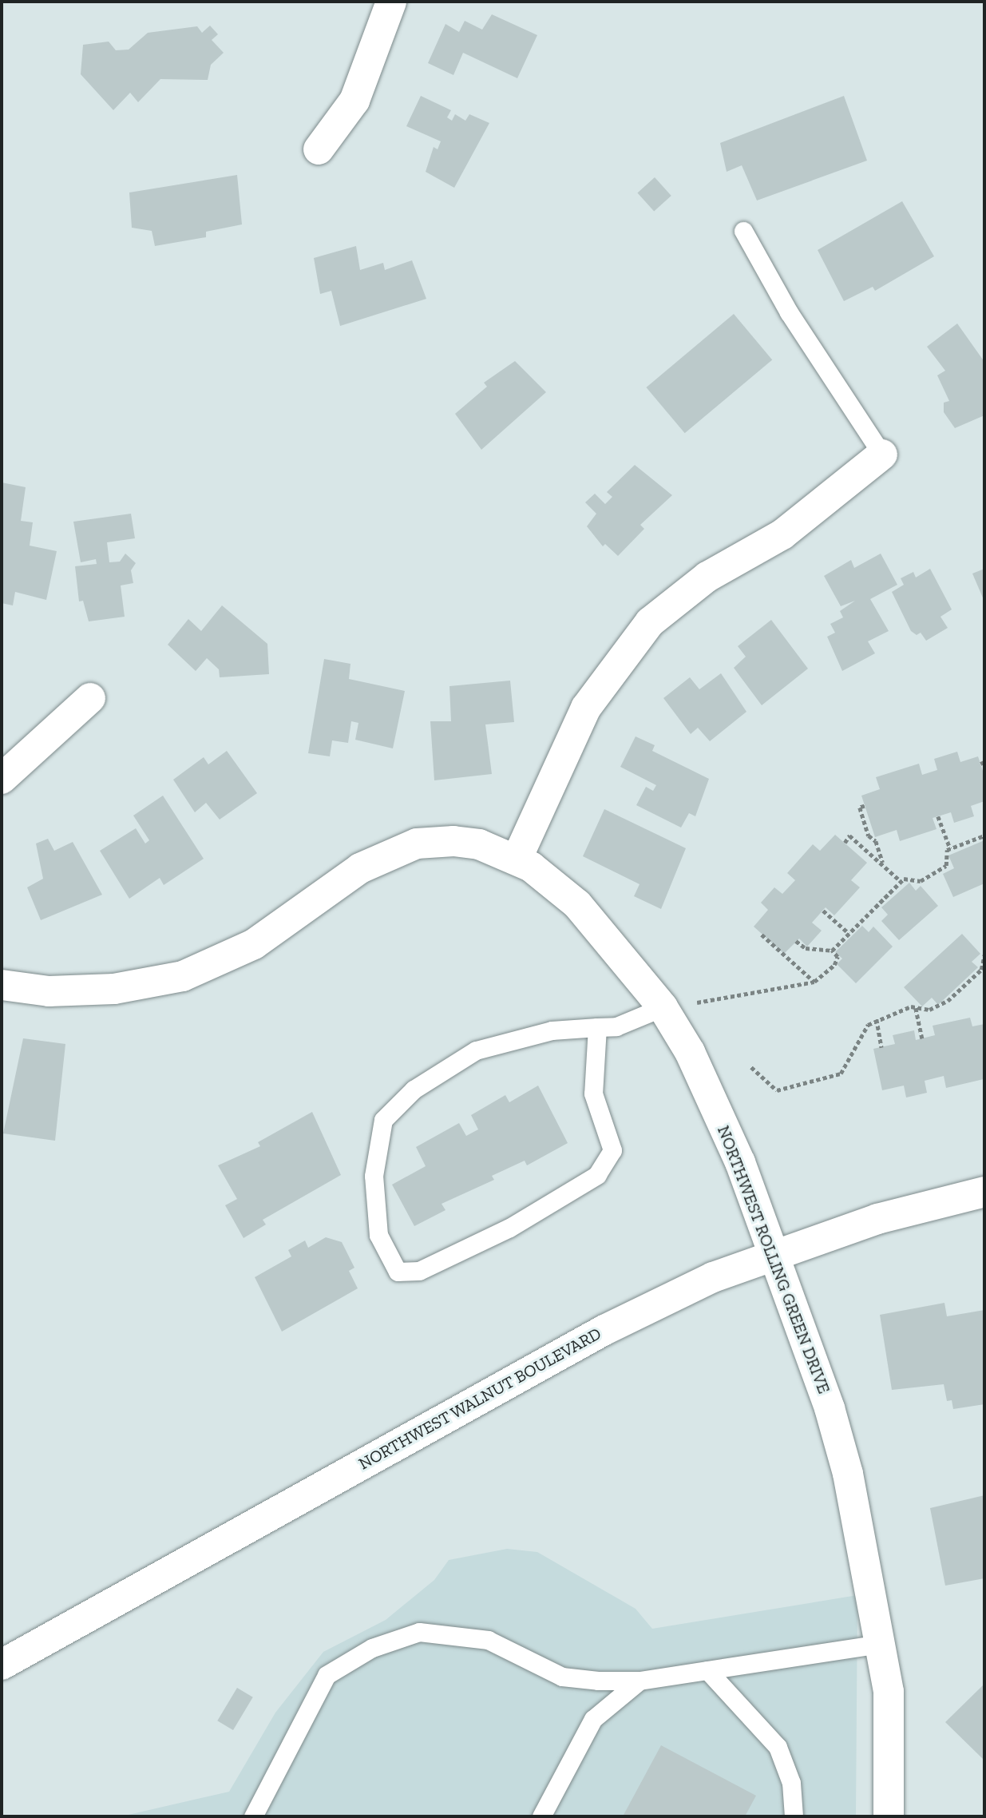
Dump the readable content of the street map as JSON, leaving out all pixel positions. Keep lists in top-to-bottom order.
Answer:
{
  "streets": {
    "street": ["NORTHWEST ROLLING GREEN DRIVE", "NORTHWEST WALNUT BOULEVARD"]
  },
  "crossings": [
    ["NORTHWEST ROLLING GREEN DRIVE", "NORTHWEST WALNUT BOULEVARD"]
  ]
}
